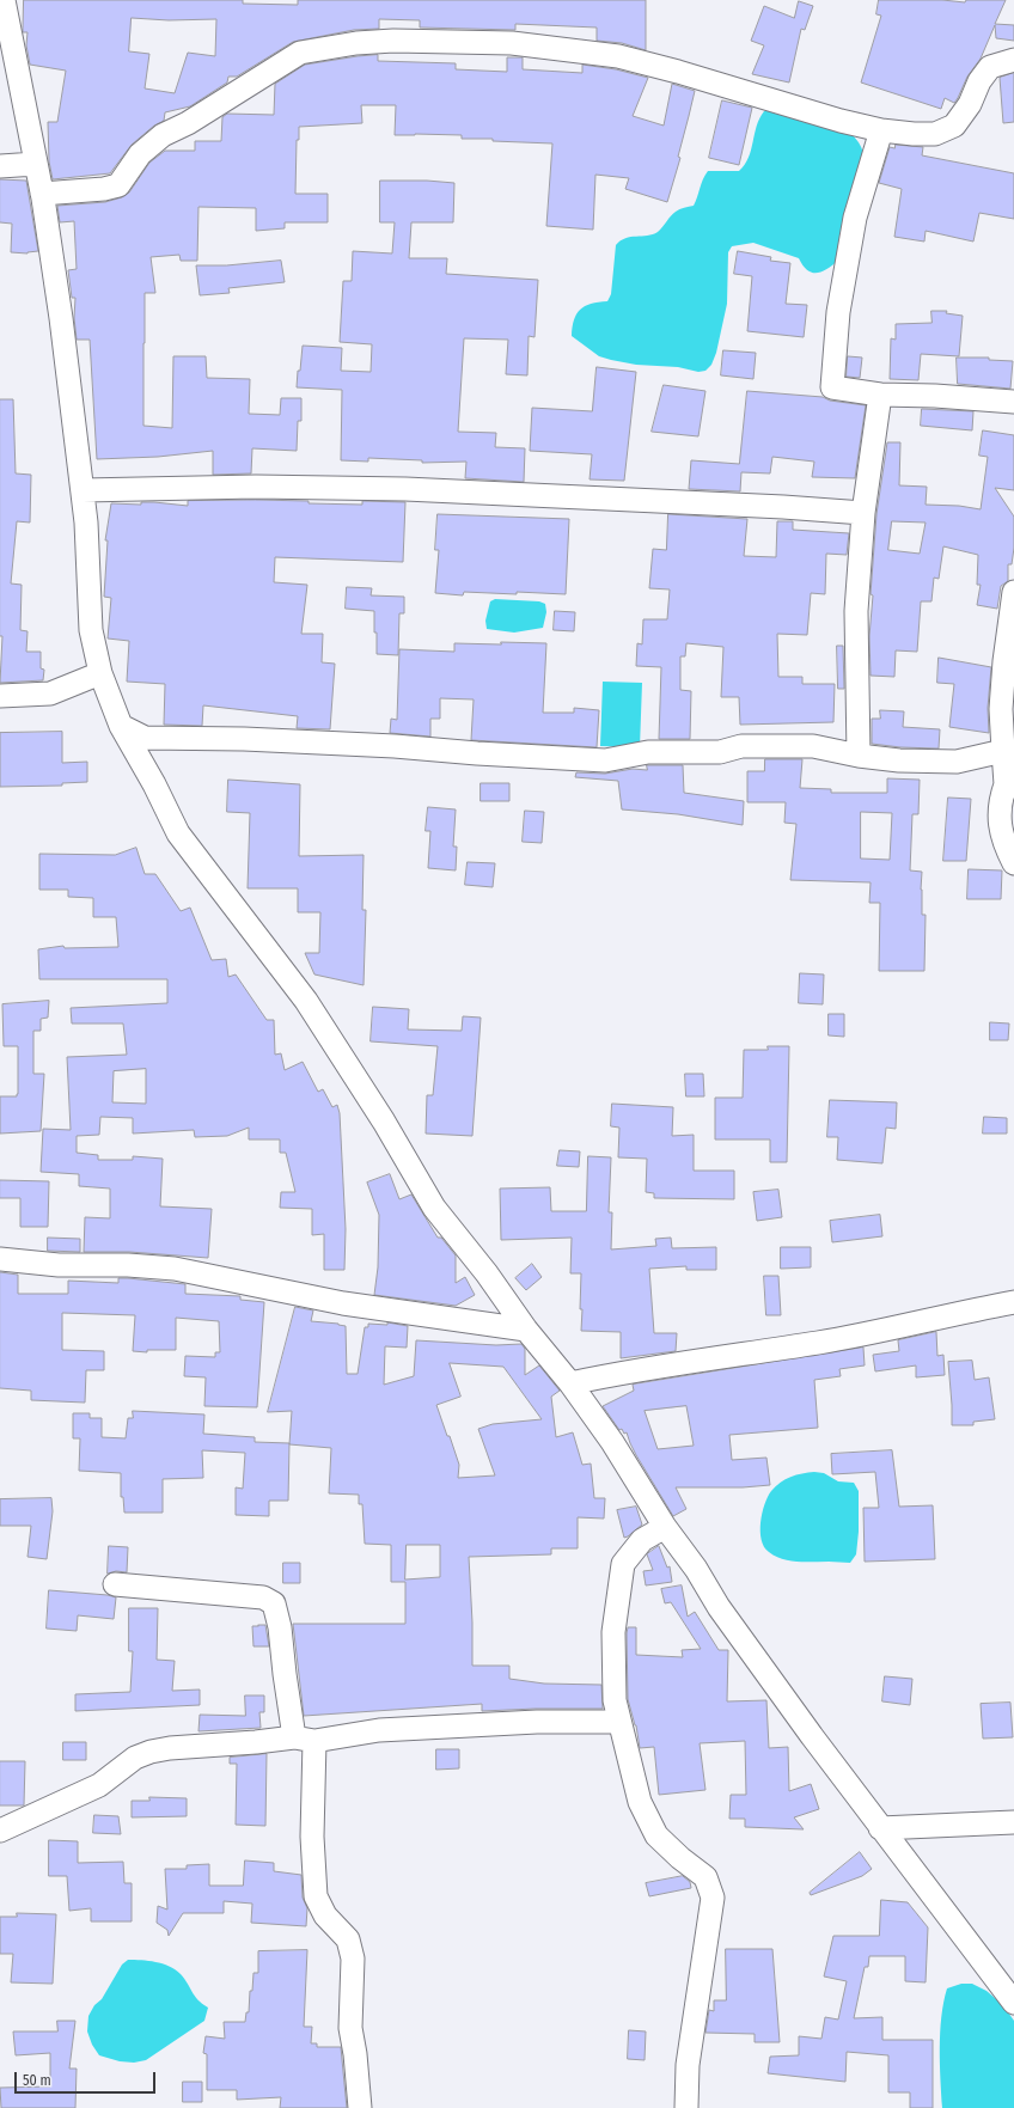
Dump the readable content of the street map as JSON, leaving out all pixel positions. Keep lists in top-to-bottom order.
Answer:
{
  "scale_bar": "50 m"
}
